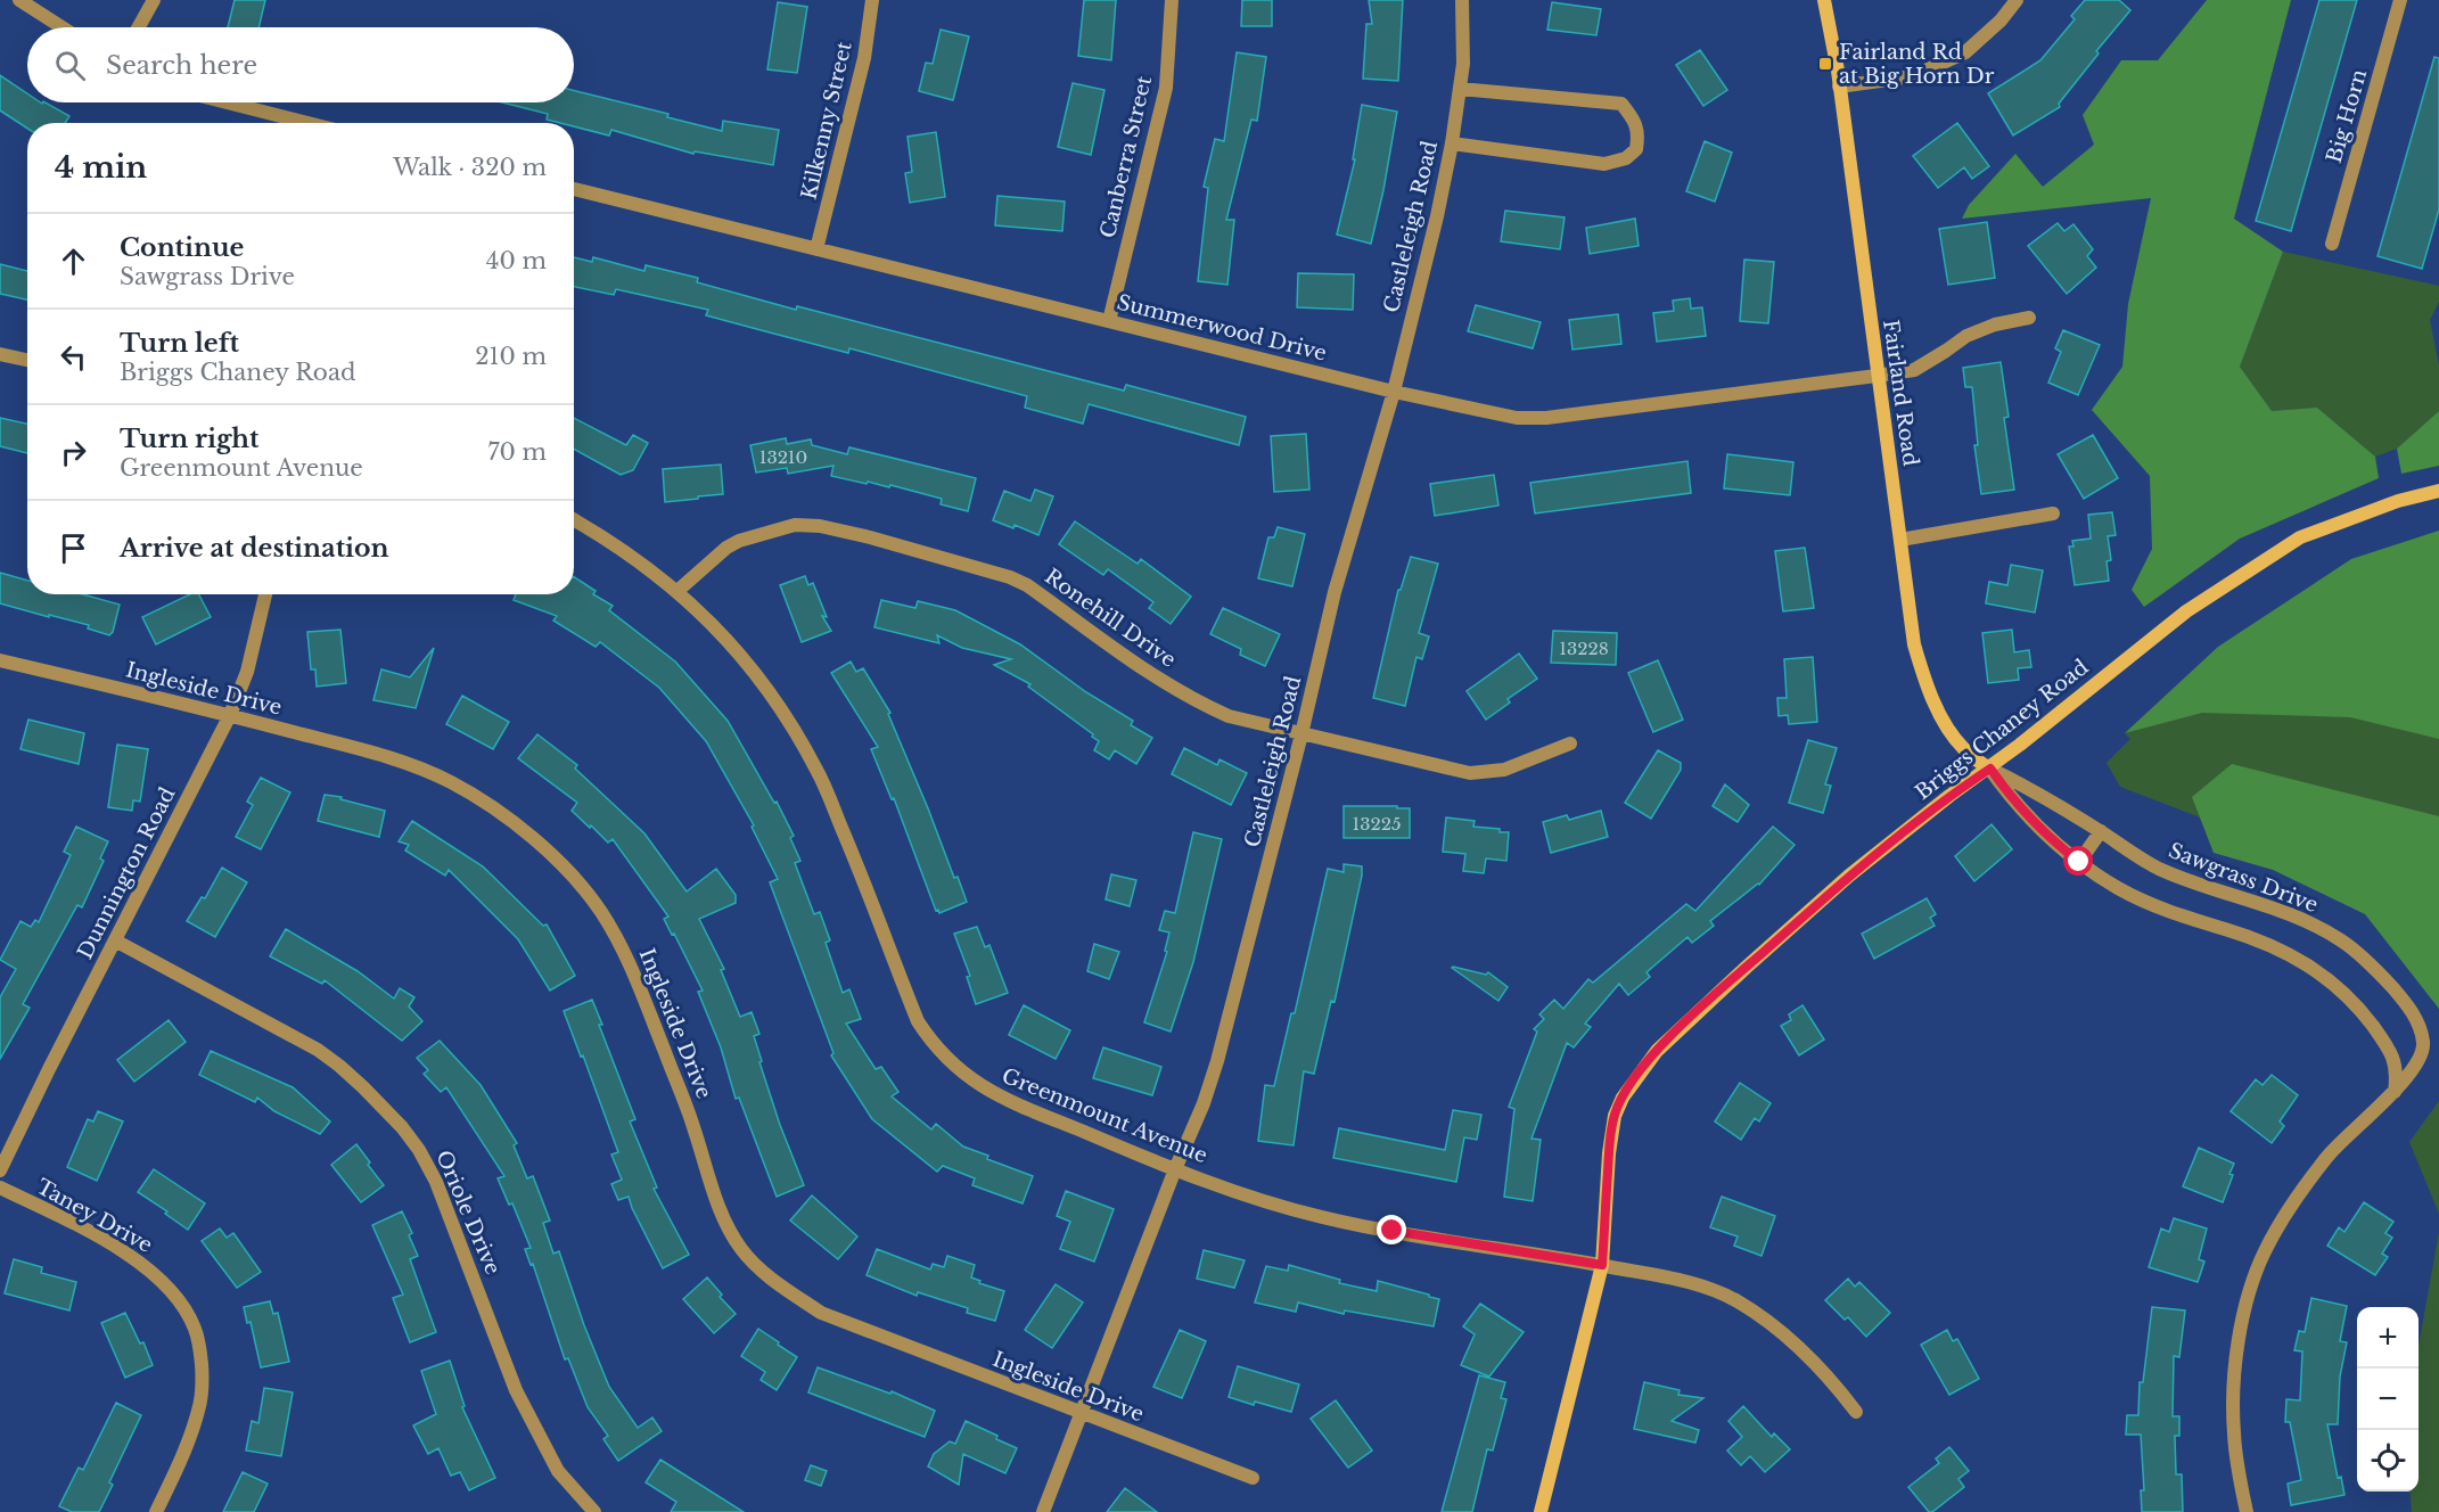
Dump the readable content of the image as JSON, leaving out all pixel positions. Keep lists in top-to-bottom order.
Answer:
{
  "streets": {
    "main road": ["Fairland Road", "Briggs Chaney Road"],
    "street": [
      "Big Horn",
      "Kilkenny Street",
      "Canberra Street",
      "Castleleigh Road",
      "Summerwood Drive",
      "Ronehill Drive",
      "Ingleside Drive",
      "Dunnington Road",
      "Sawgrass Drive",
      "Greenmount Avenue",
      "Oriole Drive",
      "Taney Drive"
    ]
  },
  "crossings": [
    ["Kilkenny Street", "Summerwood Drive"],
    ["Canberra Street", "Summerwood Drive"],
    ["Castleleigh Road", "Summerwood Drive"],
    ["Castleleigh Road", "Ronehill Drive"],
    ["Castleleigh Road", "Ingleside Drive"],
    ["Castleleigh Road", "Greenmount Avenue"],
    ["Summerwood Drive", "Fairland Road"],
    ["Fairland Road", "Briggs Chaney Road"],
    ["Fairland Road", "Sawgrass Drive"],
    ["Ronehill Drive", "Greenmount Avenue"],
    ["Ingleside Drive", "Dunnington Road"],
    ["Briggs Chaney Road", "Sawgrass Drive"],
    ["Briggs Chaney Road", "Greenmount Avenue"],
    ["Dunnington Road", "Oriole Drive"]
  ],
  "places": {
    "transit": ["Fairland Rd at Big Horn Dr"]
  },
  "house_numbers": ["13210", "13228", "13225"],
  "page": {
    "search": "Search here",
    "heading": ["4 min", "Walk · 320 m"],
    "list": [
      ["Continue", "Sawgrass Drive", "40 m"],
      ["Turn left", "Briggs Chaney Road", "210 m"],
      ["Turn right", "Greenmount Avenue", "70 m"],
      "Arrive at destination"
    ],
    "map_buttons": ["+", "−"]
  }
}
